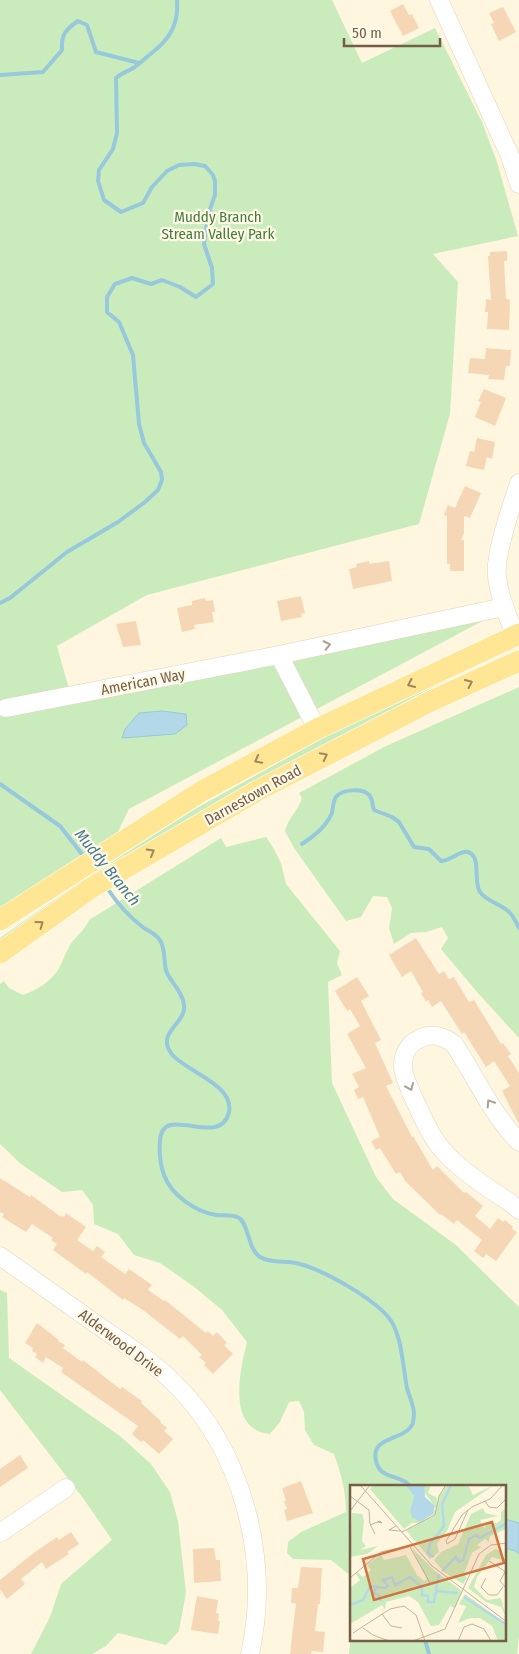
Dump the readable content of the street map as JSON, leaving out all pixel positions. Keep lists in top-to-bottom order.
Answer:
{
  "streets": {
    "main road": ["Darnestown Road"],
    "street": ["American Way", "Alderwood Drive"]
  },
  "one_way": ["American Way"],
  "water": ["Muddy Branch"],
  "parks": ["Muddy Branch Stream Valley Park"],
  "scale_bar": "50 m"
}
